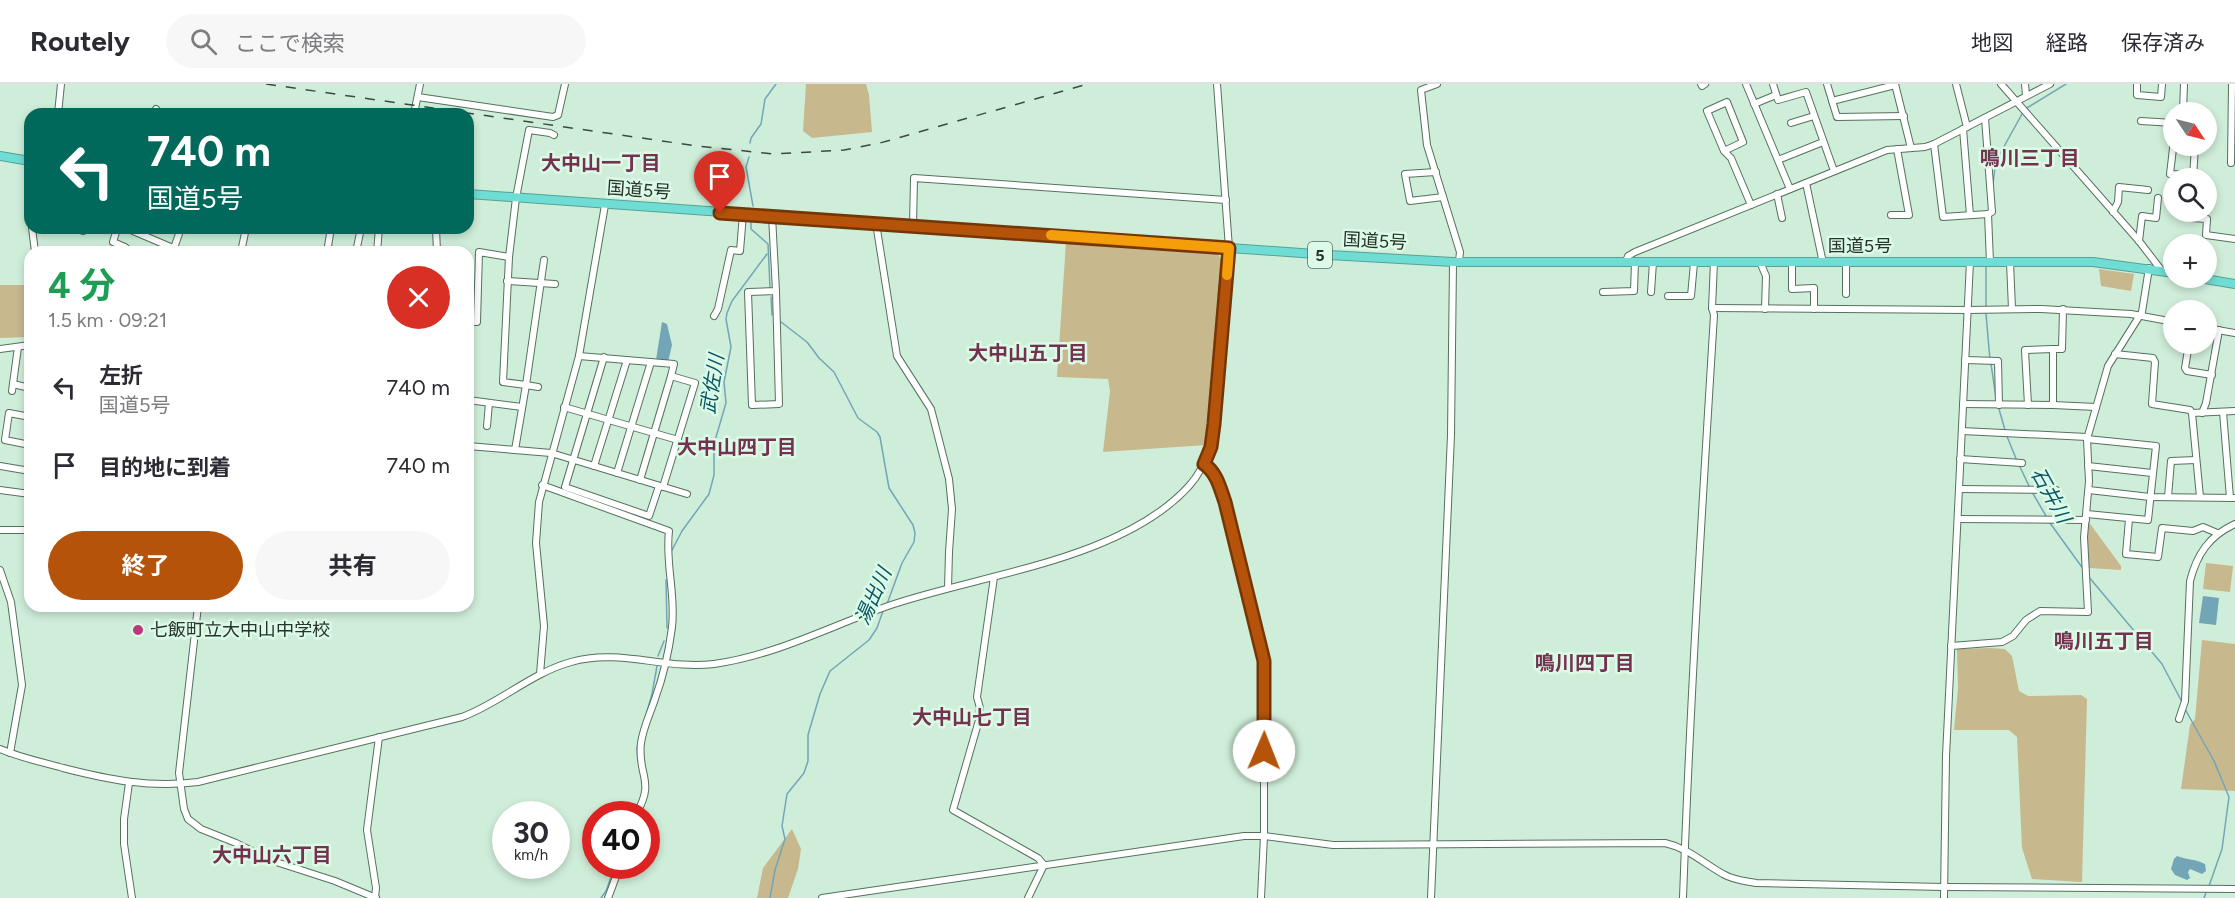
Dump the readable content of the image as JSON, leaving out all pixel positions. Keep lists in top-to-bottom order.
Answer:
{
  "streets": {
    "highway": ["国道5号", "5"]
  },
  "districts": [
    "鳴川三丁目",
    "大中山一丁目",
    "大中山五丁目",
    "大中山四丁目",
    "鳴川五丁目",
    "鳴川四丁目",
    "大中山七丁目",
    "大中山六丁目"
  ],
  "water": ["武佐川", "石井川", "湯出川"],
  "places": ["七飯町立大中山中学校"],
  "north": "bottom right",
  "page": {
    "header": "Routely",
    "search": "ここで検索",
    "nav": ["地図", "経路", "保存済み"],
    "map_buttons": ["+", "−"],
    "turn": ["740 m", "国道5号"],
    "heading": ["4 分", "1.5 km · 09:21"],
    "list": [
      {
        "name": "左折",
        "note": "国道5号",
        "value": "740 m"
      },
      {
        "name": "目的地に到着",
        "value": "740 m"
      }
    ],
    "buttons": ["終了", "共有"],
    "speed": "30 km/h",
    "limit": "40"
  }
}
